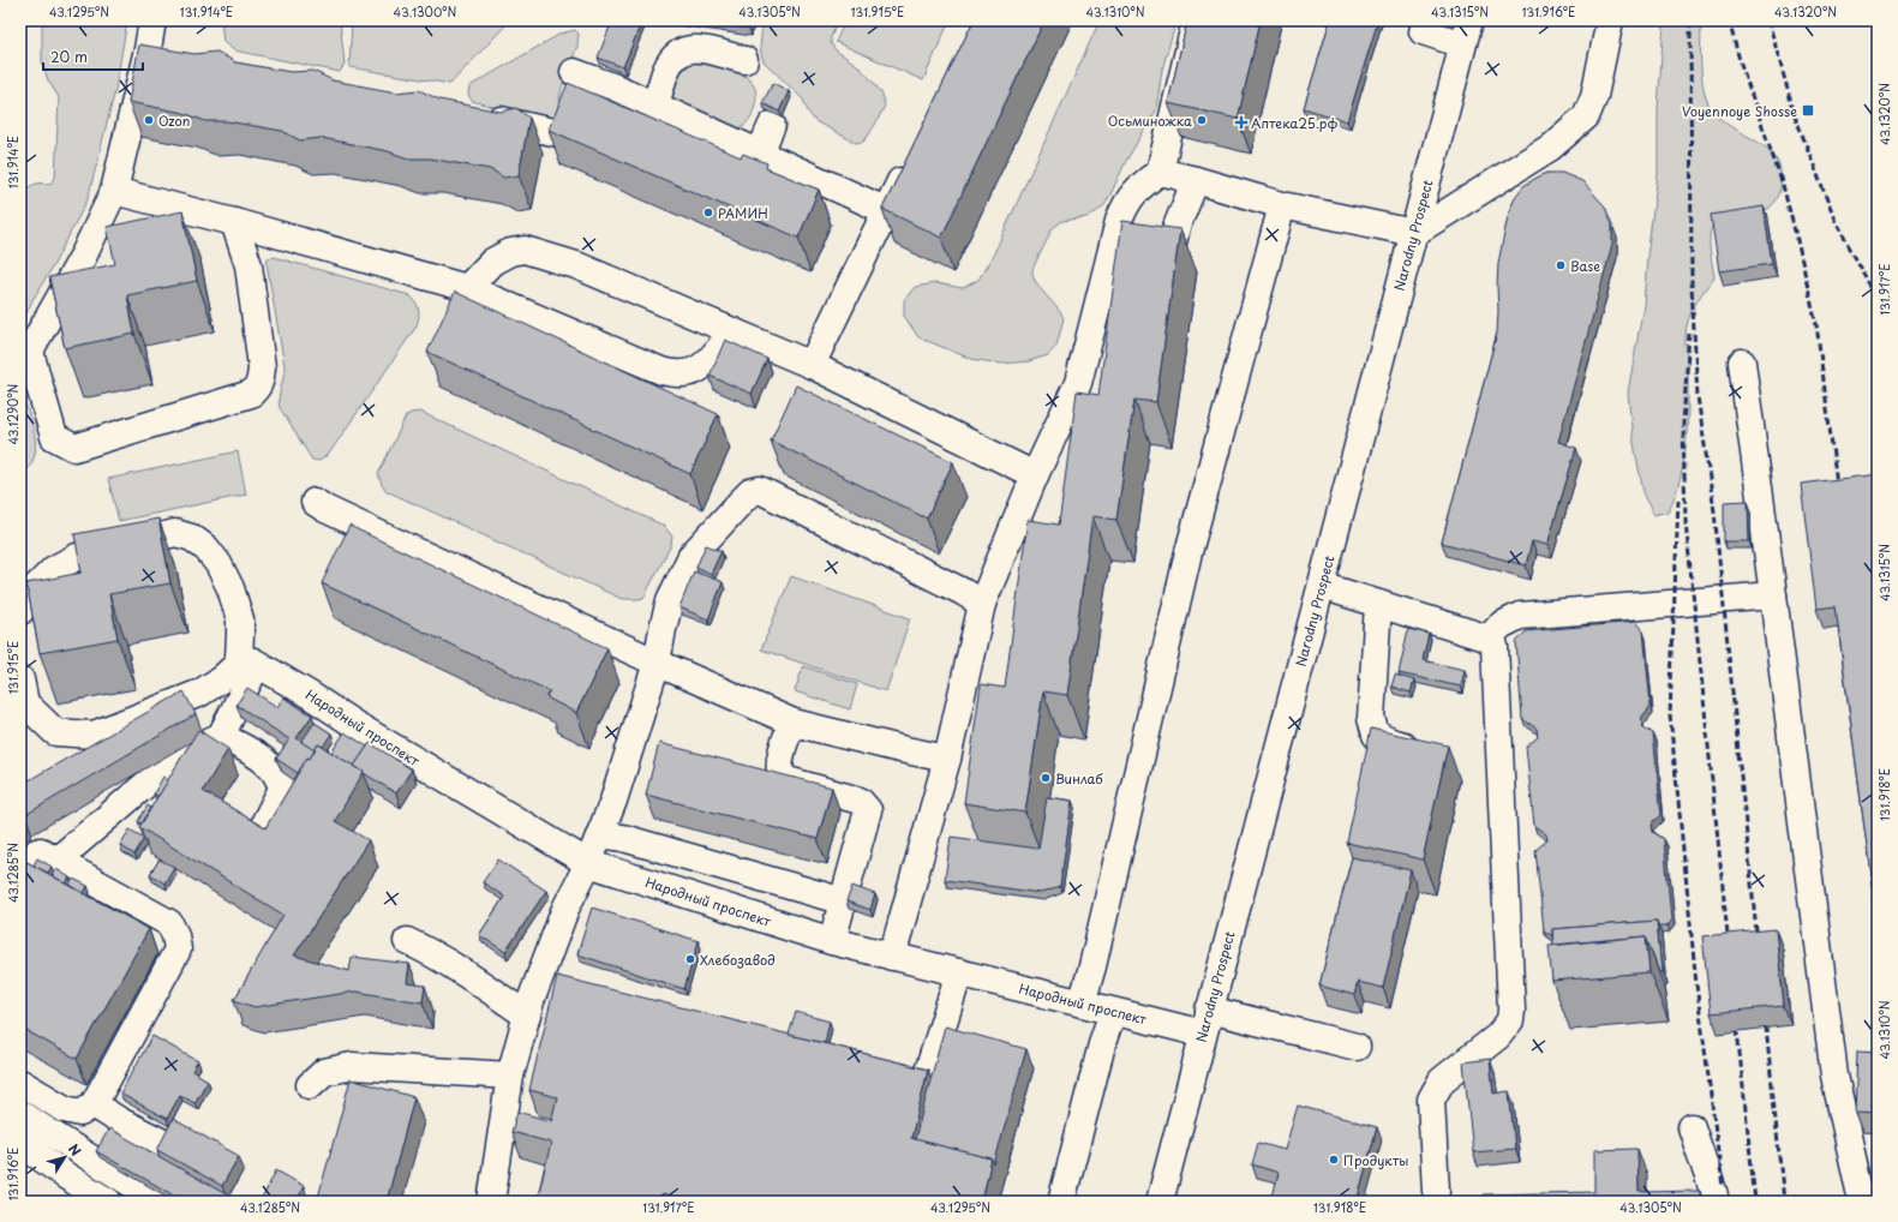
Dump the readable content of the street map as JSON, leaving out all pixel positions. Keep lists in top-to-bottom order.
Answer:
{
  "streets": {
    "street": ["Narodny Prospect", "Народный проспект"]
  },
  "crossings": [
    ["Narodny Prospect", "Народный проспект"]
  ],
  "places": {
    "transit": ["Voyennoye Shosse"],
    "other": [
      "Ozon",
      "Осьминожка",
      "РАМИН",
      "Base",
      "Винлаб",
      "Хлебозавод",
      "Продукты"
    ],
    "health": ["Аптека25.рф"]
  },
  "scale_bar": "20 m",
  "north": "top right",
  "coordinates": [
    "43.1295°N",
    "131.914°E",
    "43.1300°N",
    "43.1305°N",
    "131.915°E",
    "43.1310°N",
    "43.1315°N",
    "131.916°E",
    "43.1320°N",
    "131.917°E",
    "43.1290°N",
    "131.918°E",
    "43.1285°N"
  ]
}
